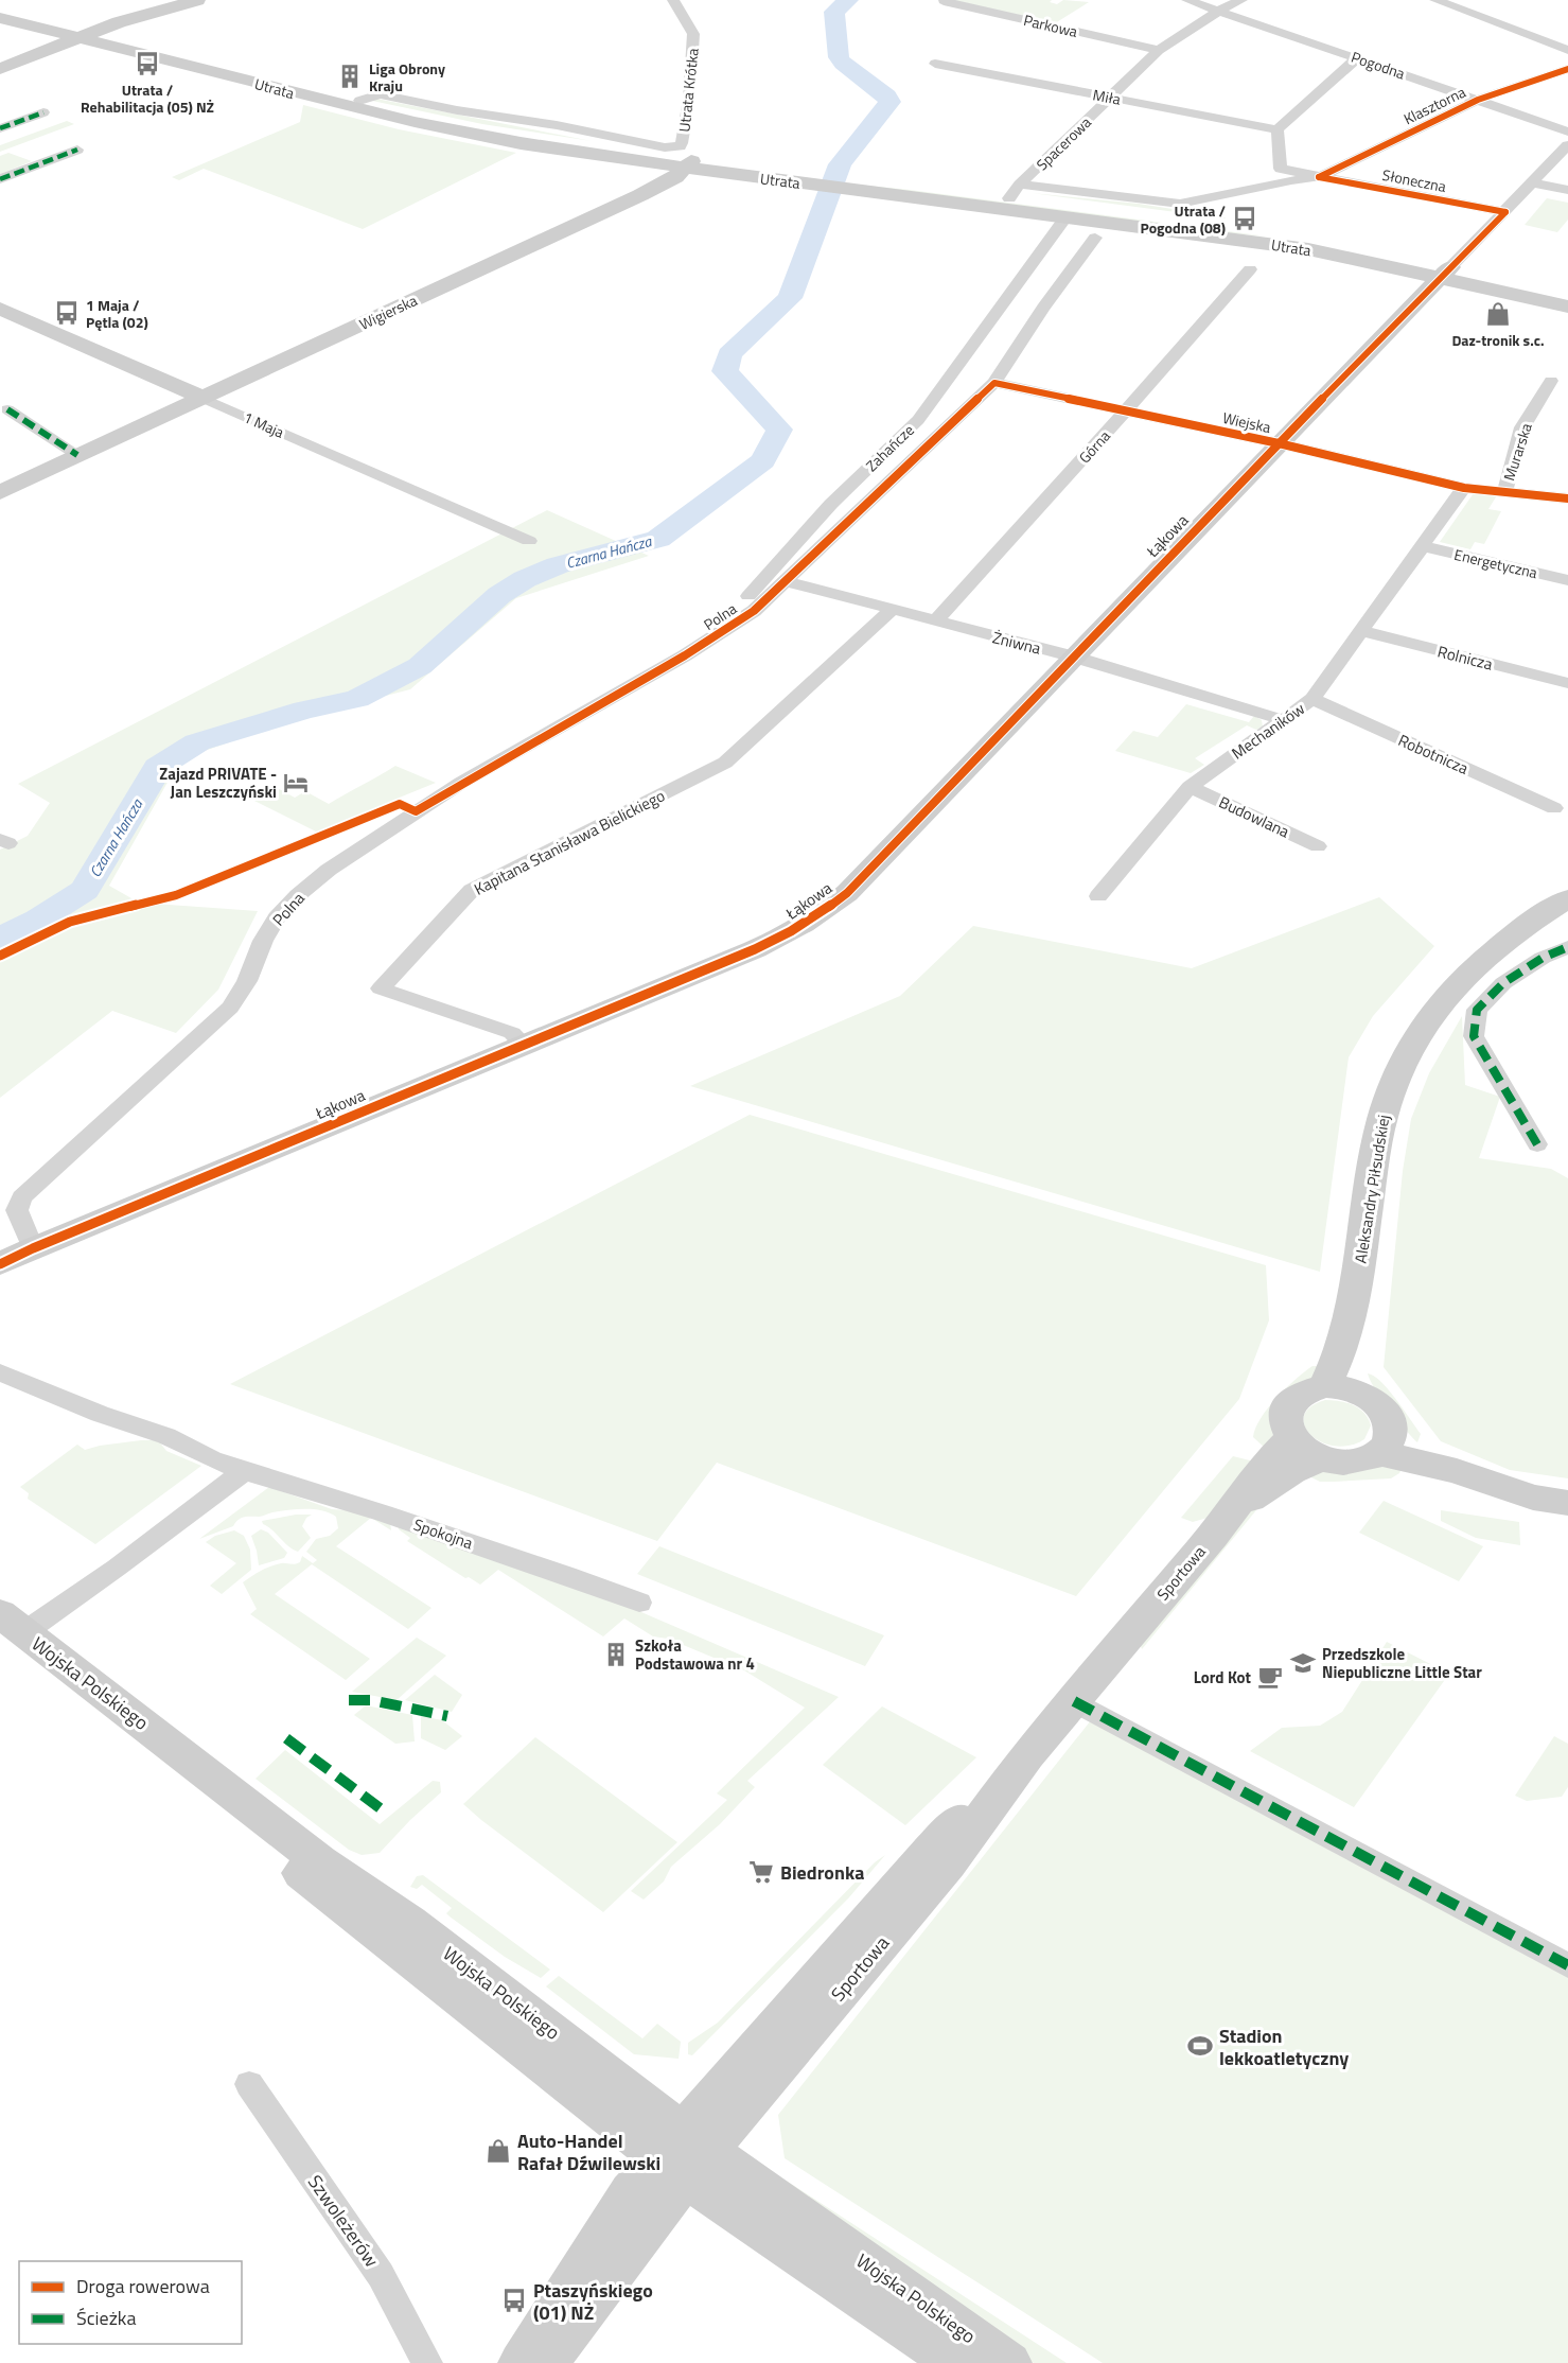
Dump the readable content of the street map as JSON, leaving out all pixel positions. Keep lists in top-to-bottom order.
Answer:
{
  "streets": {
    "street": [
      "Parkowa",
      "Pogodna",
      "Utrata",
      "Utrata Krótka",
      "Miła",
      "Klasztorna",
      "Spacerowa",
      "Słoneczna",
      "Wigierska",
      "Wiejska",
      "1 Maja",
      "Górna",
      "Zahańcze",
      "Murarska",
      "Łąkowa",
      "Energetyczna",
      "Polna",
      "Żniwna",
      "Rolnicza",
      "Mechaników",
      "Robotnicza",
      "Budowlana",
      "Kapitana Stanisława Bielickiego",
      "Aleksandry Piłsudskiej",
      "Spokojna",
      "Sportowa",
      "Wojska Polskiego",
      "Szwoleżerów"
    ]
  },
  "crossings": [
    ["Parkowa", "Spacerowa"],
    ["Pogodna", "Klasztorna"],
    ["Pogodna", "Spacerowa"],
    ["Utrata", "Utrata Krótka"],
    ["Utrata", "Klasztorna"],
    ["Utrata", "Spacerowa"],
    ["Utrata", "Wigierska"],
    ["Utrata", "Zahańcze"],
    ["Utrata", "Łąkowa"],
    ["Utrata Krótka", "Wigierska"],
    ["Miła", "Spacerowa"],
    ["Miła", "Słoneczna"],
    ["Klasztorna", "Spacerowa"],
    ["Klasztorna", "Słoneczna"],
    ["Wigierska", "1 Maja"],
    ["Wiejska", "Górna"],
    ["Wiejska", "Murarska"],
    ["Wiejska", "Łąkowa"],
    ["Wiejska", "Polna"],
    ["Wiejska", "Mechaników"],
    ["Górna", "Żniwna"],
    ["Zahańcze", "Polna"],
    ["Łąkowa", "Polna"],
    ["Łąkowa", "Żniwna"],
    ["Łąkowa", "Kapitana Stanisława Bielickiego"],
    ["Energetyczna", "Mechaników"],
    ["Polna", "Żniwna"],
    ["Żniwna", "Mechaników"],
    ["Żniwna", "Kapitana Stanisława Bielickiego"],
    ["Rolnicza", "Mechaników"],
    ["Mechaników", "Robotnicza"],
    ["Mechaników", "Budowlana"],
    ["Aleksandry Piłsudskiej", "Sportowa"],
    ["Sportowa", "Wojska Polskiego"]
  ],
  "water": ["Czarna Hańcza"],
  "places": {
    "bus stop": [
      "Utrata / Rehabilitacja (05) NŻ",
      "Utrata / Pogodna (08)",
      "1 Maja / Pętla (02)",
      "Ptaszyńskiego (01) NŻ"
    ],
    "building": ["Liga Obrony Kraju", "Szkoła Podstawowa nr 4"],
    "shop": ["Daz-tronik s.c.", "Auto-Handel Rafał Dźwilewski"],
    "hotel": ["Zajazd PRIVATE - Jan Leszczyński"],
    "school or university": ["Przedszkole Niepubliczne Little Star"],
    "cafe": ["Lord Kot"],
    "supermarket": ["Biedronka"],
    "sports": ["Stadion lekkoatletyczny"]
  },
  "legend": ["Droga rowerowa", "Ścieżka"]
}
